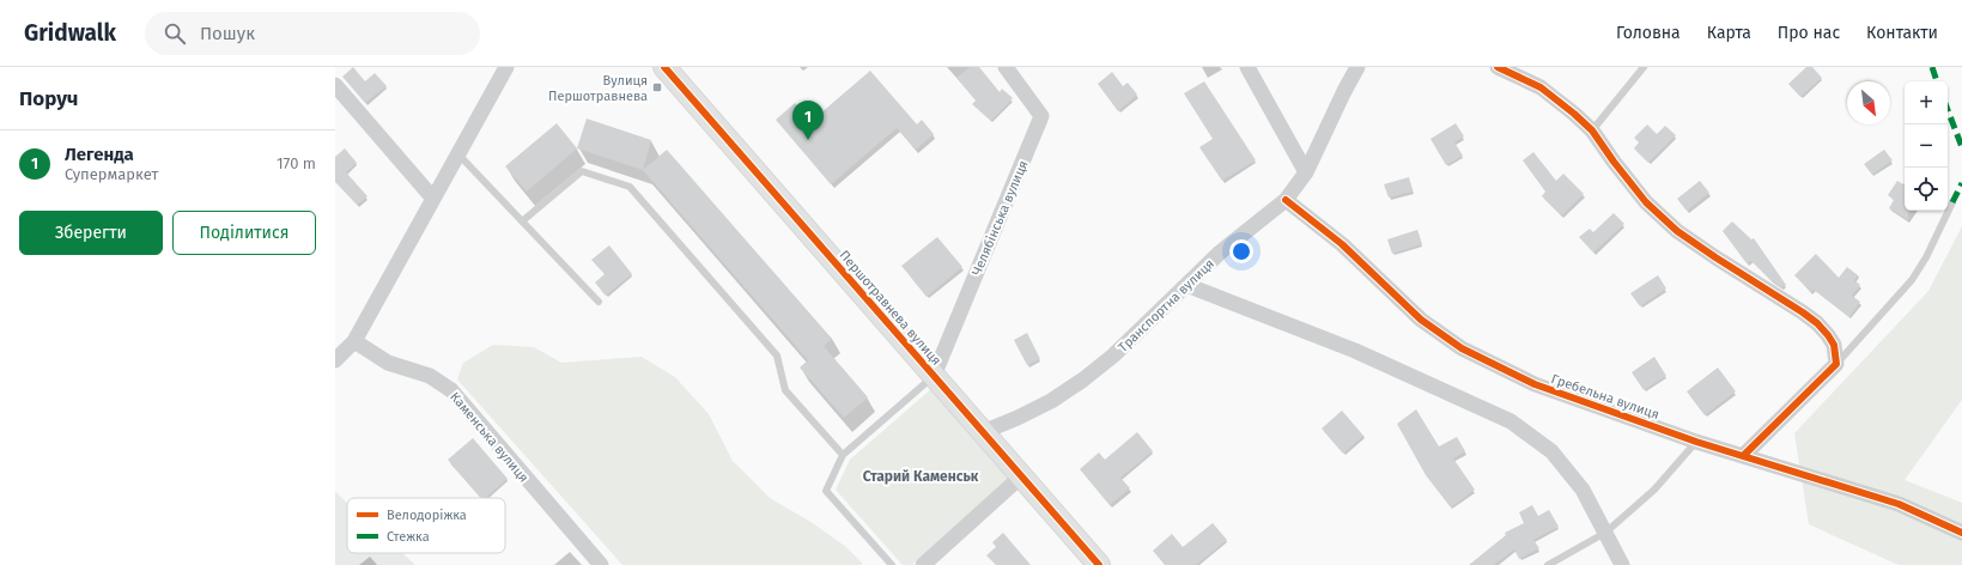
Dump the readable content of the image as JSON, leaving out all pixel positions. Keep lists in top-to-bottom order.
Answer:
{
  "streets": {
    "street": [
      "Челябінська вулиця",
      "Транспортна вулиця",
      "Першотравнева вулиця",
      "Гребельна вулиця",
      "Каменська вулиця"
    ]
  },
  "crossings": [
    ["Челябінська вулиця", "Першотравнева вулиця"],
    ["Транспортна вулиця", "Першотравнева вулиця"],
    ["Транспортна вулиця", "Гребельна вулиця"]
  ],
  "districts": ["Старий Каменськ"],
  "places": {
    "transit": ["Вулиця Першотравнева"]
  },
  "legend": ["Велодоріжка", "Стежка"],
  "north": "bottom right",
  "page": {
    "header": "Gridwalk",
    "search": "Пошук",
    "nav": [
      "Головна",
      "Карта",
      "Про нас",
      "Контакти"
    ],
    "heading": "Поруч",
    "map_buttons": ["+", "−"],
    "pins": "1",
    "list": [
      {
        "mark": "1",
        "name": "Легенда",
        "note": "Супермаркет",
        "value": "170 m"
      }
    ],
    "buttons": ["Зберегти", "Поділитися"]
  }
}
